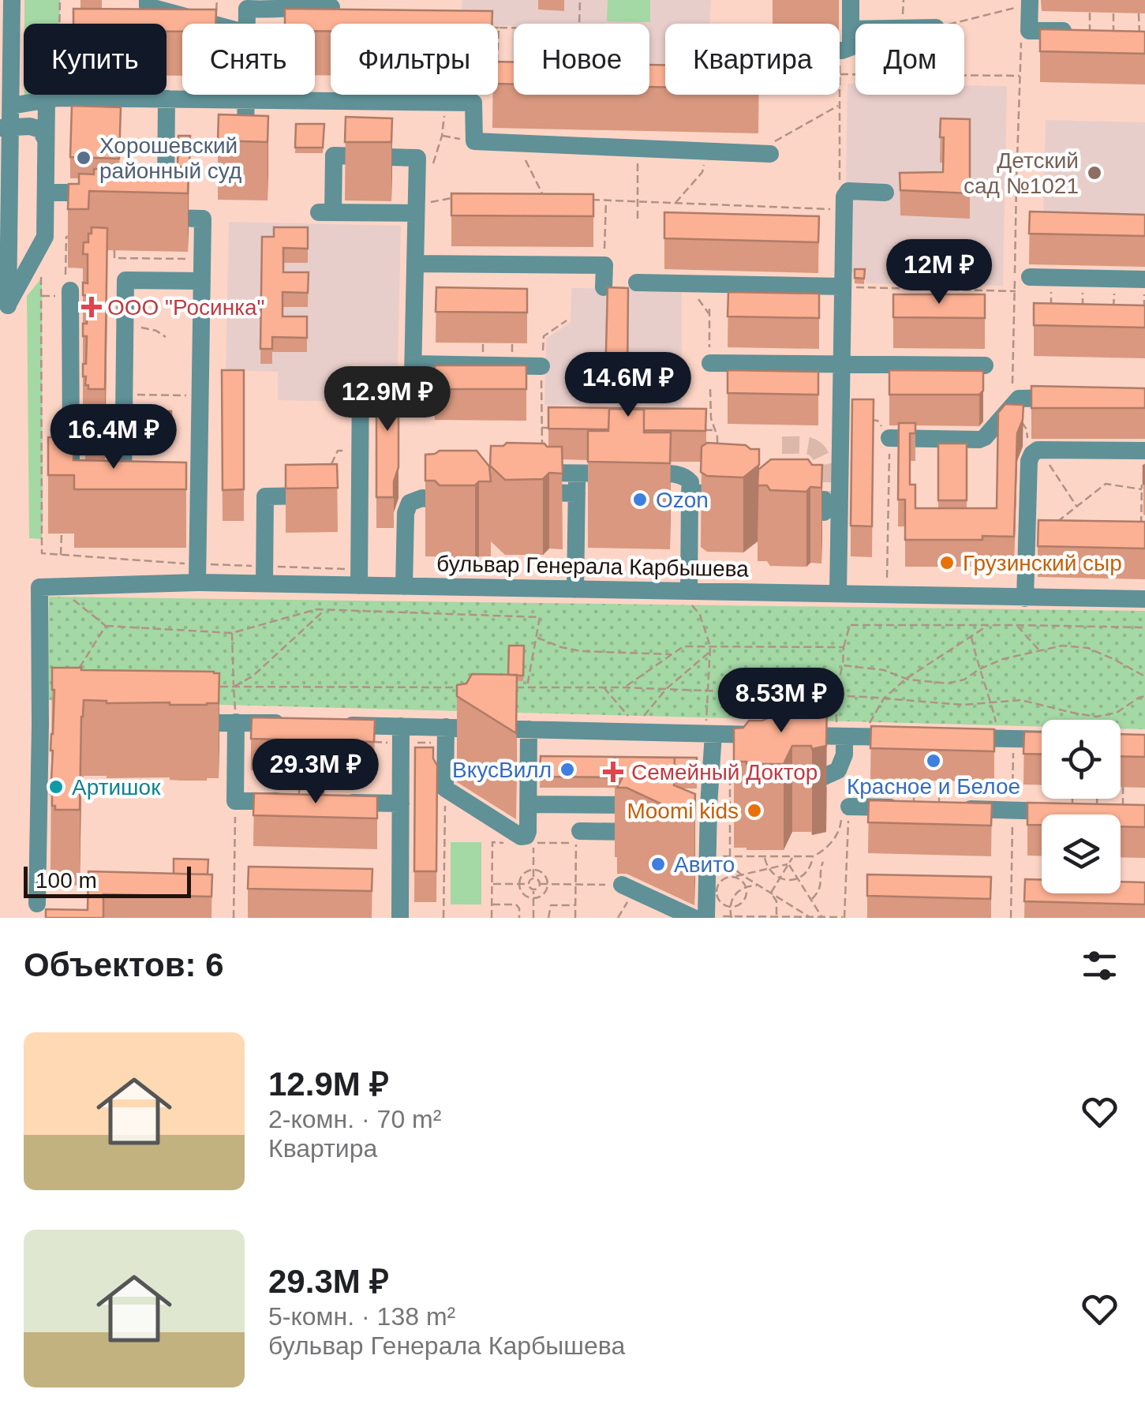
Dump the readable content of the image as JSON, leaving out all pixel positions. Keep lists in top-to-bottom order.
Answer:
{
  "streets": {
    "street": ["бульвар Генерала Карбышева"]
  },
  "places": {
    "other": [
      "Хорошевский районный суд",
      "Детский сад №1021",
      "Ozon",
      "Грузинский сыр",
      "Красное и Белое",
      "ВкусВилл",
      "Артишок",
      "Moomi kids",
      "Авито"
    ],
    "health": ["ООО \"Росинка\"", "Семейный Доктор"]
  },
  "scale_bar": "100 m",
  "page": {
    "chip": [
      "Купить",
      "Снять",
      "Фильтры",
      "Новое",
      "Квартира",
      "Дом"
    ],
    "price": [
      "12M ₽",
      "14.6M ₽",
      "12.9M ₽",
      "16.4M ₽",
      "8.53M ₽",
      "29.3M ₽"
    ],
    "scale": "100 m",
    "heading": "Объектов: 6",
    "list": [
      {
        "name": "12.9M ₽",
        "note": "2-комн. · 70 m² · Квартира"
      },
      {
        "name": "29.3M ₽",
        "note": "5-комн. · 138 m² · бульвар Генерала Карбышева"
      }
    ]
  }
}
